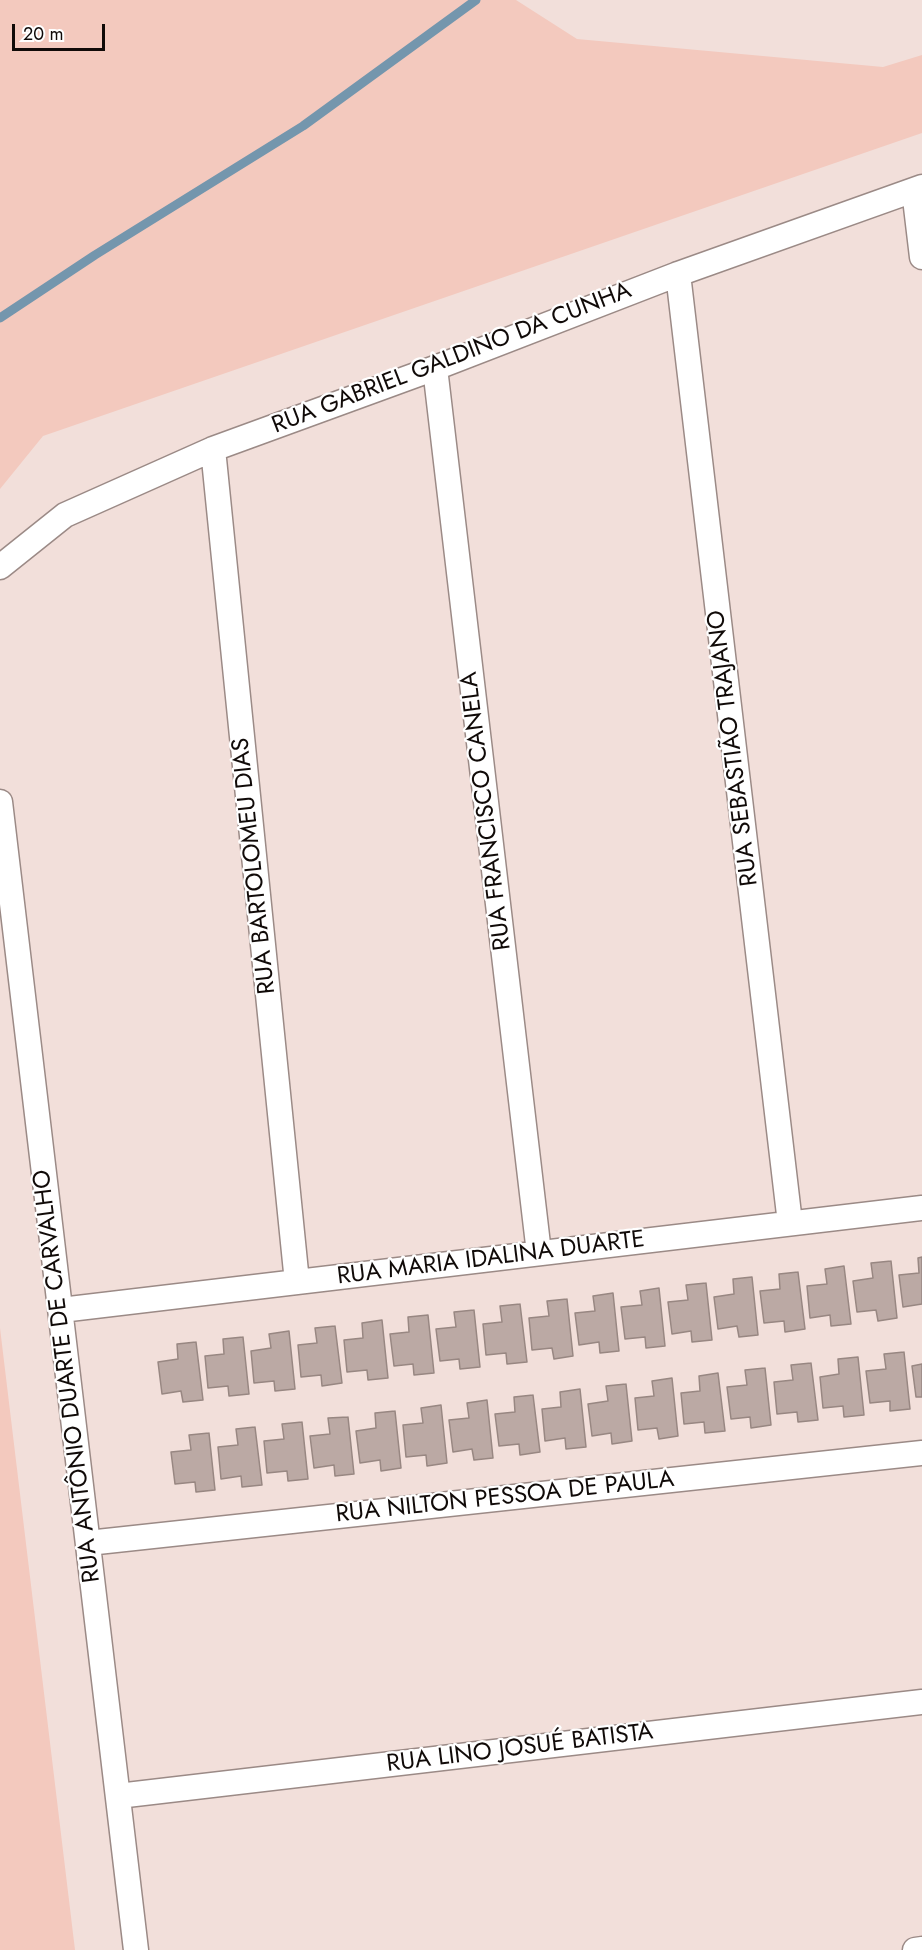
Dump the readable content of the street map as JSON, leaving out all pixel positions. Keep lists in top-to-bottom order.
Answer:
{
  "streets": {
    "street": [
      "RUA GABRIEL GALDINO DA CUNHA",
      "RUA SEBASTIÃO TRAJANO",
      "RUA FRANCISCO CANELA",
      "RUA BARTOLOMEU DIAS",
      "RUA MARIA IDALINA DUARTE",
      "RUA ANTÔNIO DUARTE DE CARVALHO",
      "RUA NILTON PESSOA DE PAULA",
      "RUA LINO JOSUÉ BATISTA"
    ]
  },
  "crossings": [
    ["RUA GABRIEL GALDINO DA CUNHA", "RUA SEBASTIÃO TRAJANO"],
    ["RUA GABRIEL GALDINO DA CUNHA", "RUA FRANCISCO CANELA"],
    ["RUA GABRIEL GALDINO DA CUNHA", "RUA BARTOLOMEU DIAS"],
    ["RUA SEBASTIÃO TRAJANO", "RUA MARIA IDALINA DUARTE"],
    ["RUA FRANCISCO CANELA", "RUA MARIA IDALINA DUARTE"],
    ["RUA BARTOLOMEU DIAS", "RUA MARIA IDALINA DUARTE"],
    ["RUA MARIA IDALINA DUARTE", "RUA ANTÔNIO DUARTE DE CARVALHO"],
    ["RUA ANTÔNIO DUARTE DE CARVALHO", "RUA NILTON PESSOA DE PAULA"],
    ["RUA ANTÔNIO DUARTE DE CARVALHO", "RUA LINO JOSUÉ BATISTA"]
  ],
  "scale_bar": "20 m"
}
